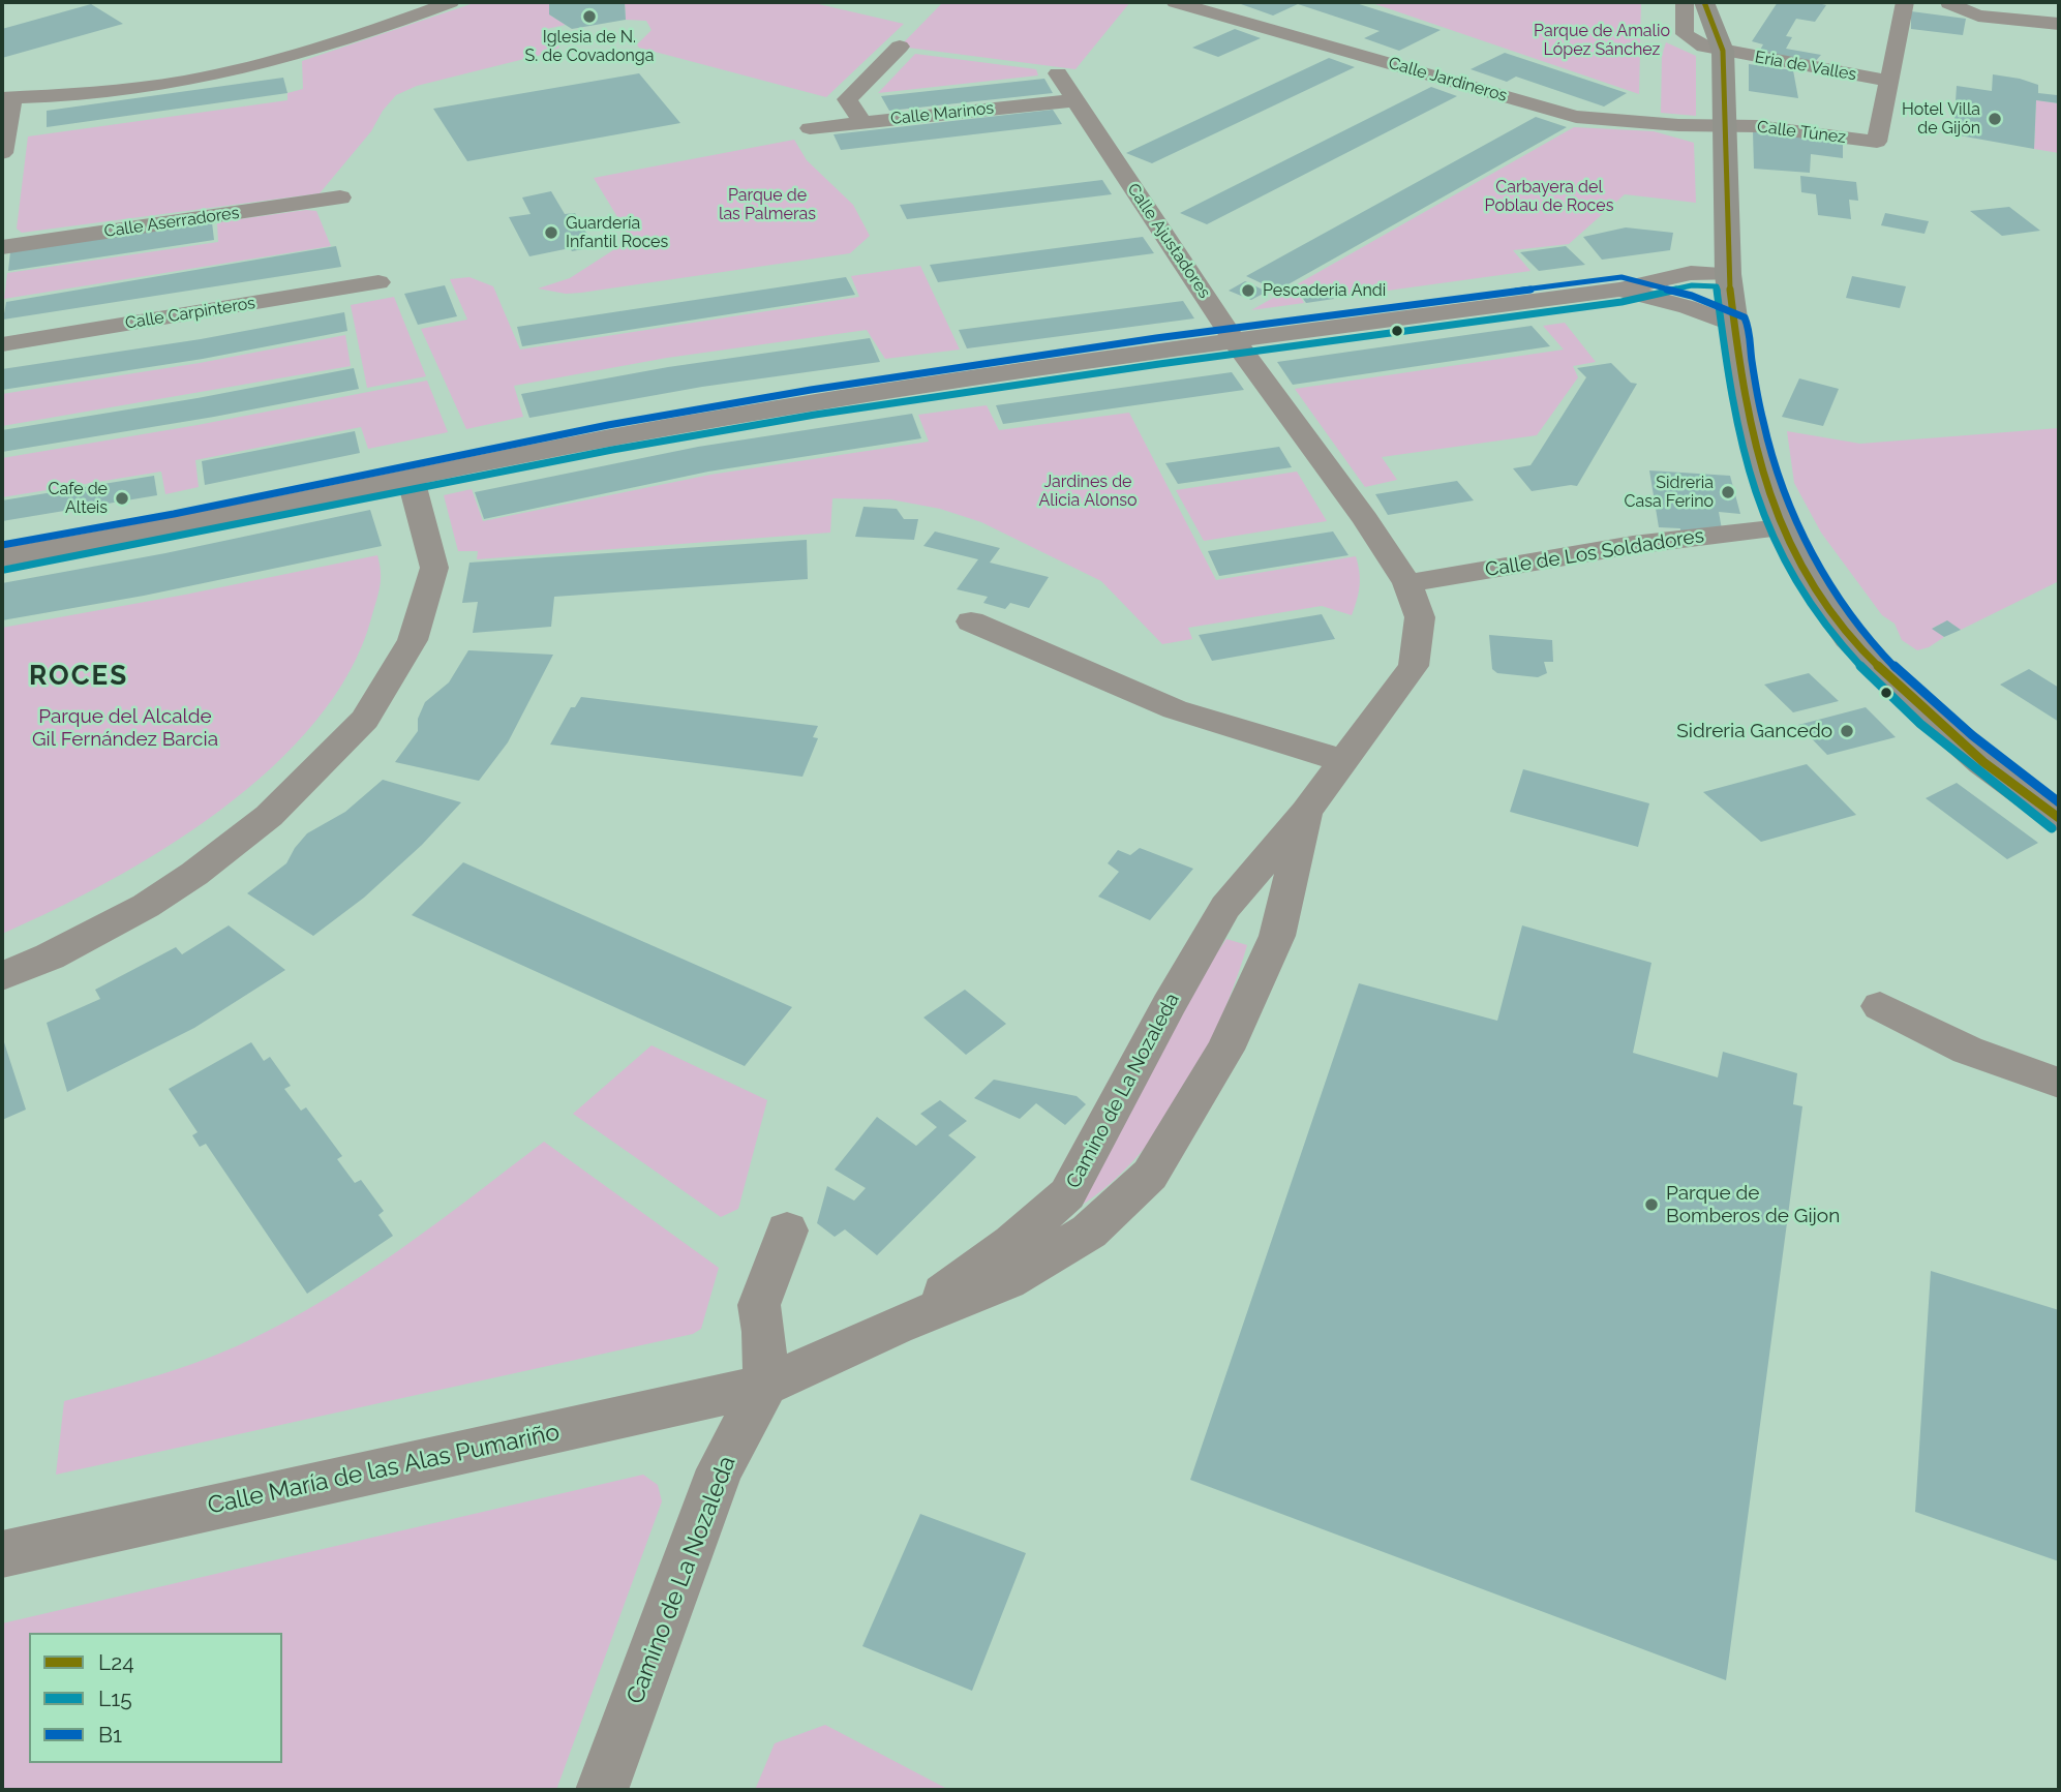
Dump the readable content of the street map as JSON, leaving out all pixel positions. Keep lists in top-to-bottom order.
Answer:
{
  "streets": {
    "street": [
      "Eria de Valles",
      "Calle Jardineros",
      "Calle Marinos",
      "Calle Túnez",
      "Calle Aserradores",
      "Calle Ajustadores",
      "Calle Carpinteros",
      "Calle de Los Soldadores",
      "Camino de La Nozaleda",
      "Calle María de las Alas Pumariño"
    ]
  },
  "crossings": [
    ["Eria de Valles", "Calle Túnez"],
    ["Calle Jardineros", "Calle Túnez"],
    ["Calle Marinos", "Calle Ajustadores"],
    ["Calle Ajustadores", "Calle de Los Soldadores"],
    ["Calle Ajustadores", "Camino de La Nozaleda"],
    ["Calle de Los Soldadores", "Camino de La Nozaleda"],
    ["Camino de La Nozaleda", "Calle María de las Alas Pumariño"]
  ],
  "districts": ["ROCES"],
  "parks": [
    "Parque de Amalio López Sánchez",
    "Carbayera del Poblau de Roces",
    "Parque de las Palmeras",
    "Jardines de Alicia Alonso",
    "Parque del Alcalde Gil Fernández Barcia"
  ],
  "places": [
    "Iglesia de N. S. de Covadonga",
    "Hotel Villa de Gijón",
    "Guardería Infantil Roces",
    "Pescaderia Andi",
    "Sidreria Casa Ferino",
    "Cafe de Alteis",
    "Sidreria Gancedo",
    "Parque de Bomberos de Gijon"
  ],
  "lines": ["transit line L24", "transit line B1", "transit line L15"],
  "legend": ["L24", "L15", "B1"]
}
